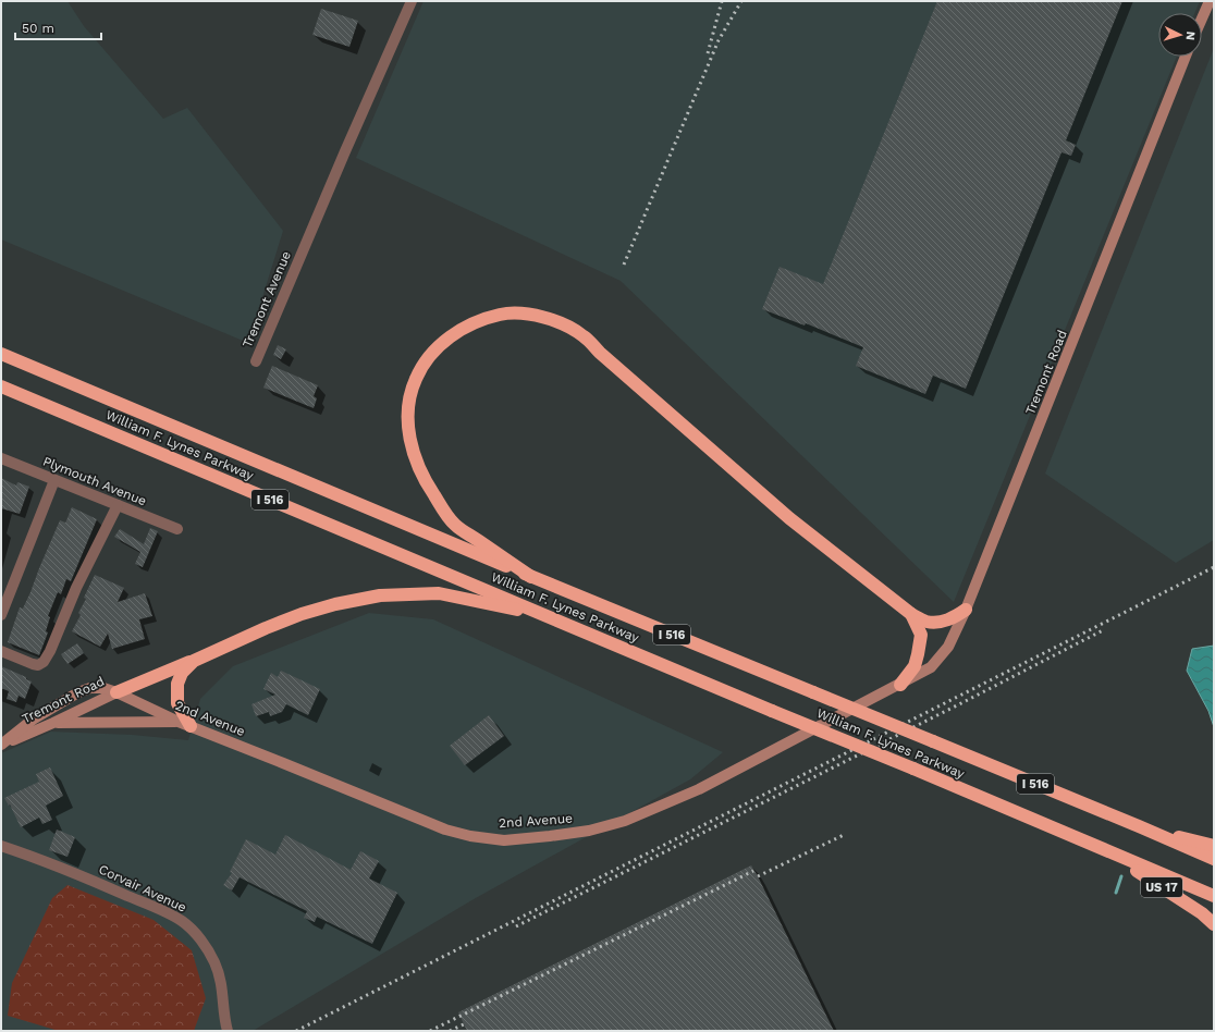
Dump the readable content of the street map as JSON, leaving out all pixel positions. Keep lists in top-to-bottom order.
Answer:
{
  "streets": {
    "highway": ["William F. Lynes Parkway", "I 516", "US 17"],
    "street": [
      "Tremont Avenue",
      "Tremont Road",
      "Plymouth Avenue",
      "2nd Avenue",
      "Corvair Avenue"
    ]
  },
  "crossings": [
    ["Tremont Road", "2nd Avenue"],
    ["William F. Lynes Parkway", "US 17"]
  ],
  "scale_bar": "50 m",
  "north": "right"
}
